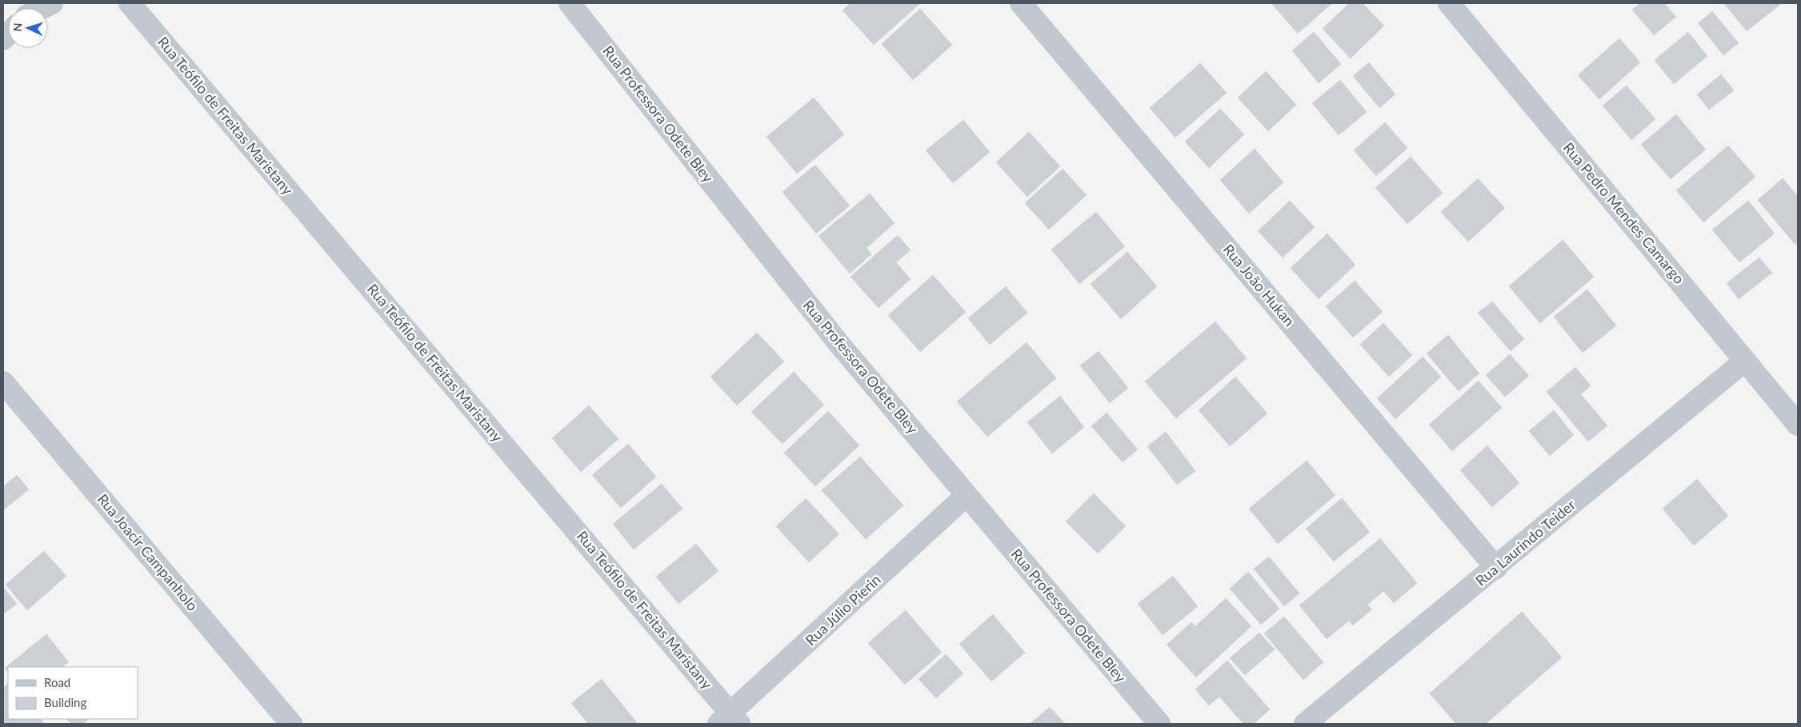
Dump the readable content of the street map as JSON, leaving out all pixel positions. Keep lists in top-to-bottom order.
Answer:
{
  "streets": {
    "street": [
      "Rua Professora Odete Bley",
      "Rua Teófilo de Freitas Maristany",
      "Rua Pedro Mendes Camargo",
      "Rua João Hukan",
      "Rua Laurindo Teider",
      "Rua Joacir Campanholo",
      "Rua Júlio Pierin"
    ]
  },
  "crossings": [
    ["Rua Professora Odete Bley", "Rua Júlio Pierin"],
    ["Rua Teófilo de Freitas Maristany", "Rua Júlio Pierin"],
    ["Rua Pedro Mendes Camargo", "Rua Laurindo Teider"],
    ["Rua João Hukan", "Rua Laurindo Teider"]
  ],
  "legend": ["Road", "Building"],
  "north": "left"
}
